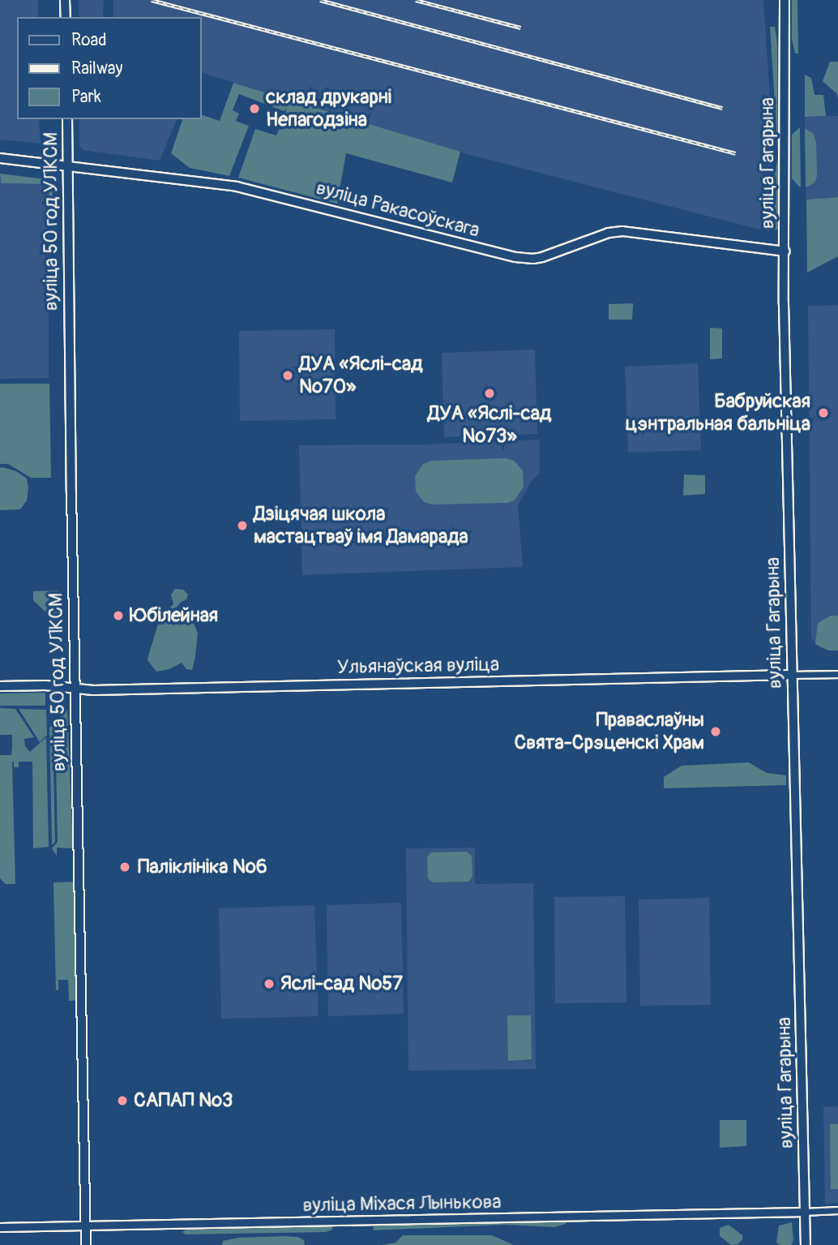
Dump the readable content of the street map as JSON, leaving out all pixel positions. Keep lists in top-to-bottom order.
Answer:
{
  "streets": {
    "main road": [
      "вуліца Гагарына",
      "вуліца Ракасоўскага",
      "вуліца 50 год УЛКСМ",
      "Ульянаўская вуліца"
    ],
    "street": ["вуліца Міхася Лынькова"]
  },
  "crossings": [
    ["вуліца Гагарына", "вуліца Ракасоўскага"],
    ["вуліца Гагарына", "Ульянаўская вуліца"],
    ["вуліца Гагарына", "вуліца Міхася Лынькова"],
    ["вуліца Ракасоўскага", "вуліца 50 год УЛКСМ"],
    ["вуліца 50 год УЛКСМ", "Ульянаўская вуліца"],
    ["вуліца 50 год УЛКСМ", "вуліца Міхася Лынькова"]
  ],
  "places": [
    "склад друкарні Непагодзіна",
    "ДУА «Яслі-сад №70»",
    "ДУА «Яслі-сад №73»",
    "Бабруйская цэнтральная бальніца",
    "Дзіцячая школа мастацтваў імя Дамарада",
    "Юбілейная",
    "Праваслаўны Свята-Срэценскі Храм",
    "Паліклініка №6",
    "Яслі-сад №57",
    "САПАП №3"
  ],
  "legend": ["Road", "Railway", "Park"]
}
